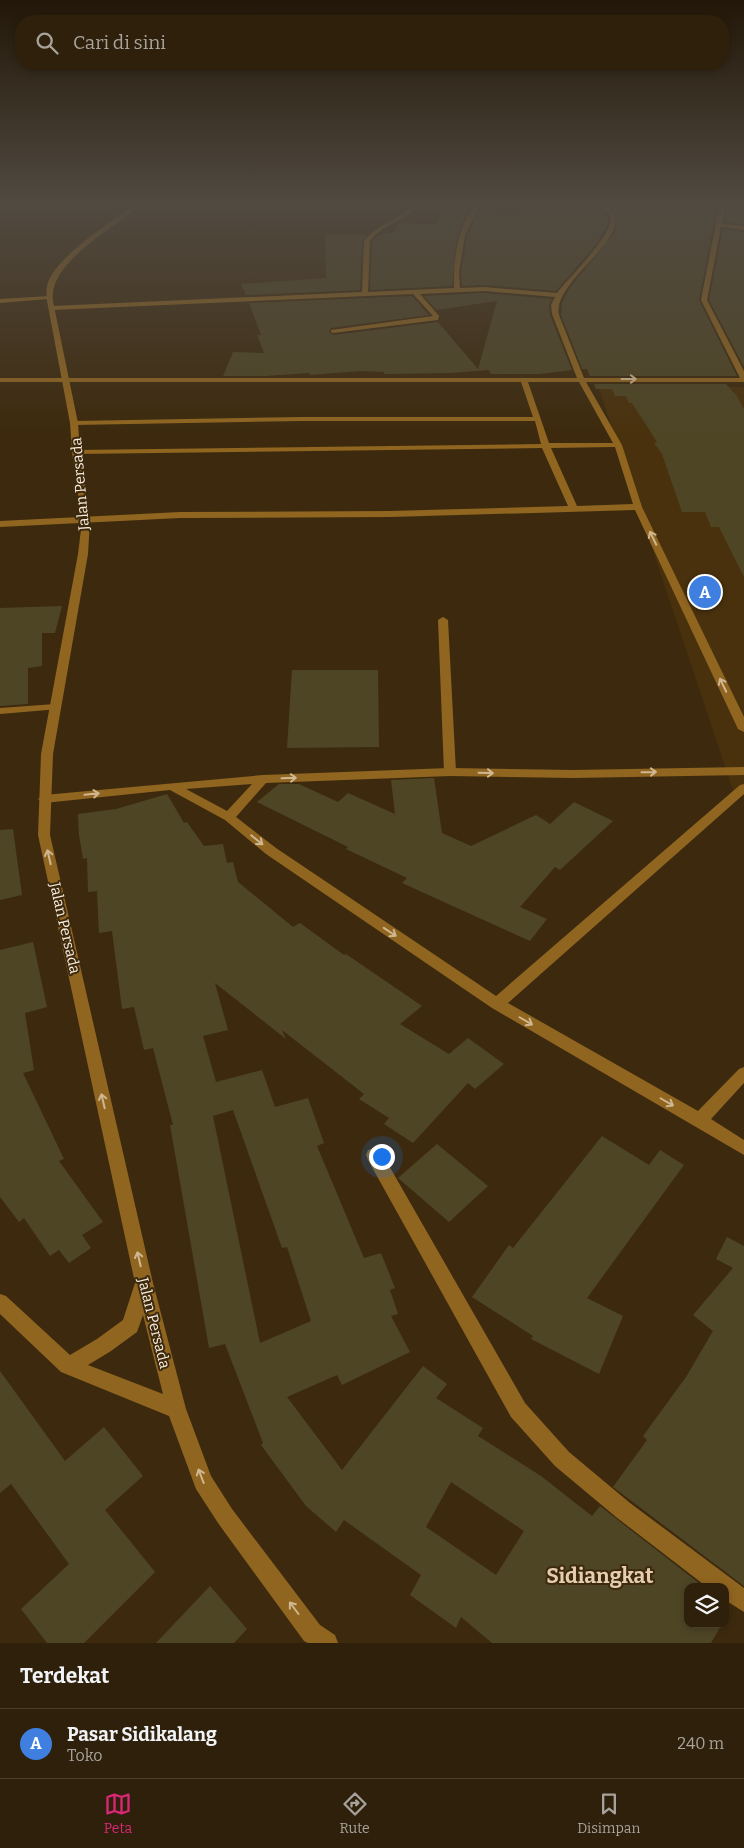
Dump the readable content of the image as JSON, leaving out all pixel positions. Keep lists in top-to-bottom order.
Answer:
{
  "streets": {
    "street": ["Jalan Persada"]
  },
  "one_way": ["Jalan Persada"],
  "districts": ["Sidiangkat"],
  "page": {
    "search": "Cari di sini",
    "pins": "A",
    "heading": "Terdekat",
    "list": [
      {
        "mark": "A",
        "name": "Pasar Sidikalang",
        "note": "Toko",
        "value": "240 m"
      }
    ],
    "nav": ["Peta", "Rute", "Disimpan"]
  }
}
